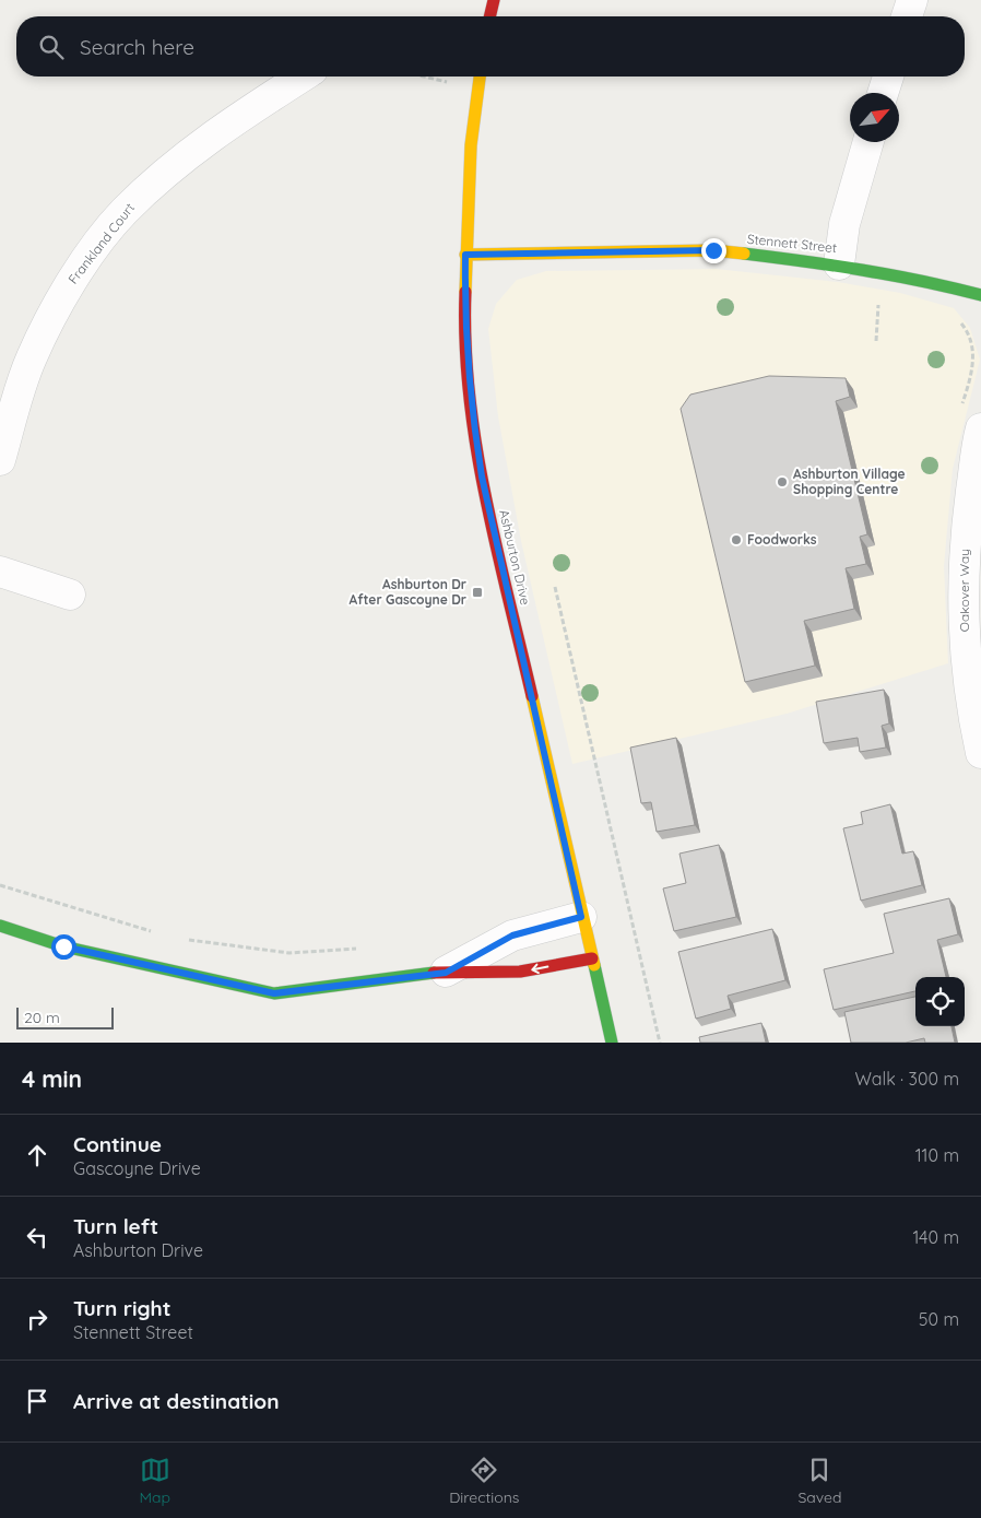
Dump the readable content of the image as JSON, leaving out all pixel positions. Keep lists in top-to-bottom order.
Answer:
{
  "streets": {
    "street": [
      "Frankland Court",
      "Stennett Street",
      "Ashburton Drive",
      "Oakover Way"
    ]
  },
  "crossings": [
    ["Stennett Street", "Ashburton Drive"]
  ],
  "places": {
    "other": ["Ashburton Village Shopping Centre", "Foodworks"],
    "transit": ["Ashburton Dr After Gascoyne Dr"]
  },
  "scale_bar": "20 m",
  "north": "top right",
  "page": {
    "search": "Search here",
    "scale": "20 m",
    "heading": ["4 min", "Walk · 300 m"],
    "list": [
      ["Continue", "Gascoyne Drive", "110 m"],
      ["Turn left", "Ashburton Drive", "140 m"],
      ["Turn right", "Stennett Street", "50 m"],
      "Arrive at destination"
    ],
    "nav": ["Map", "Directions", "Saved"]
  }
}
